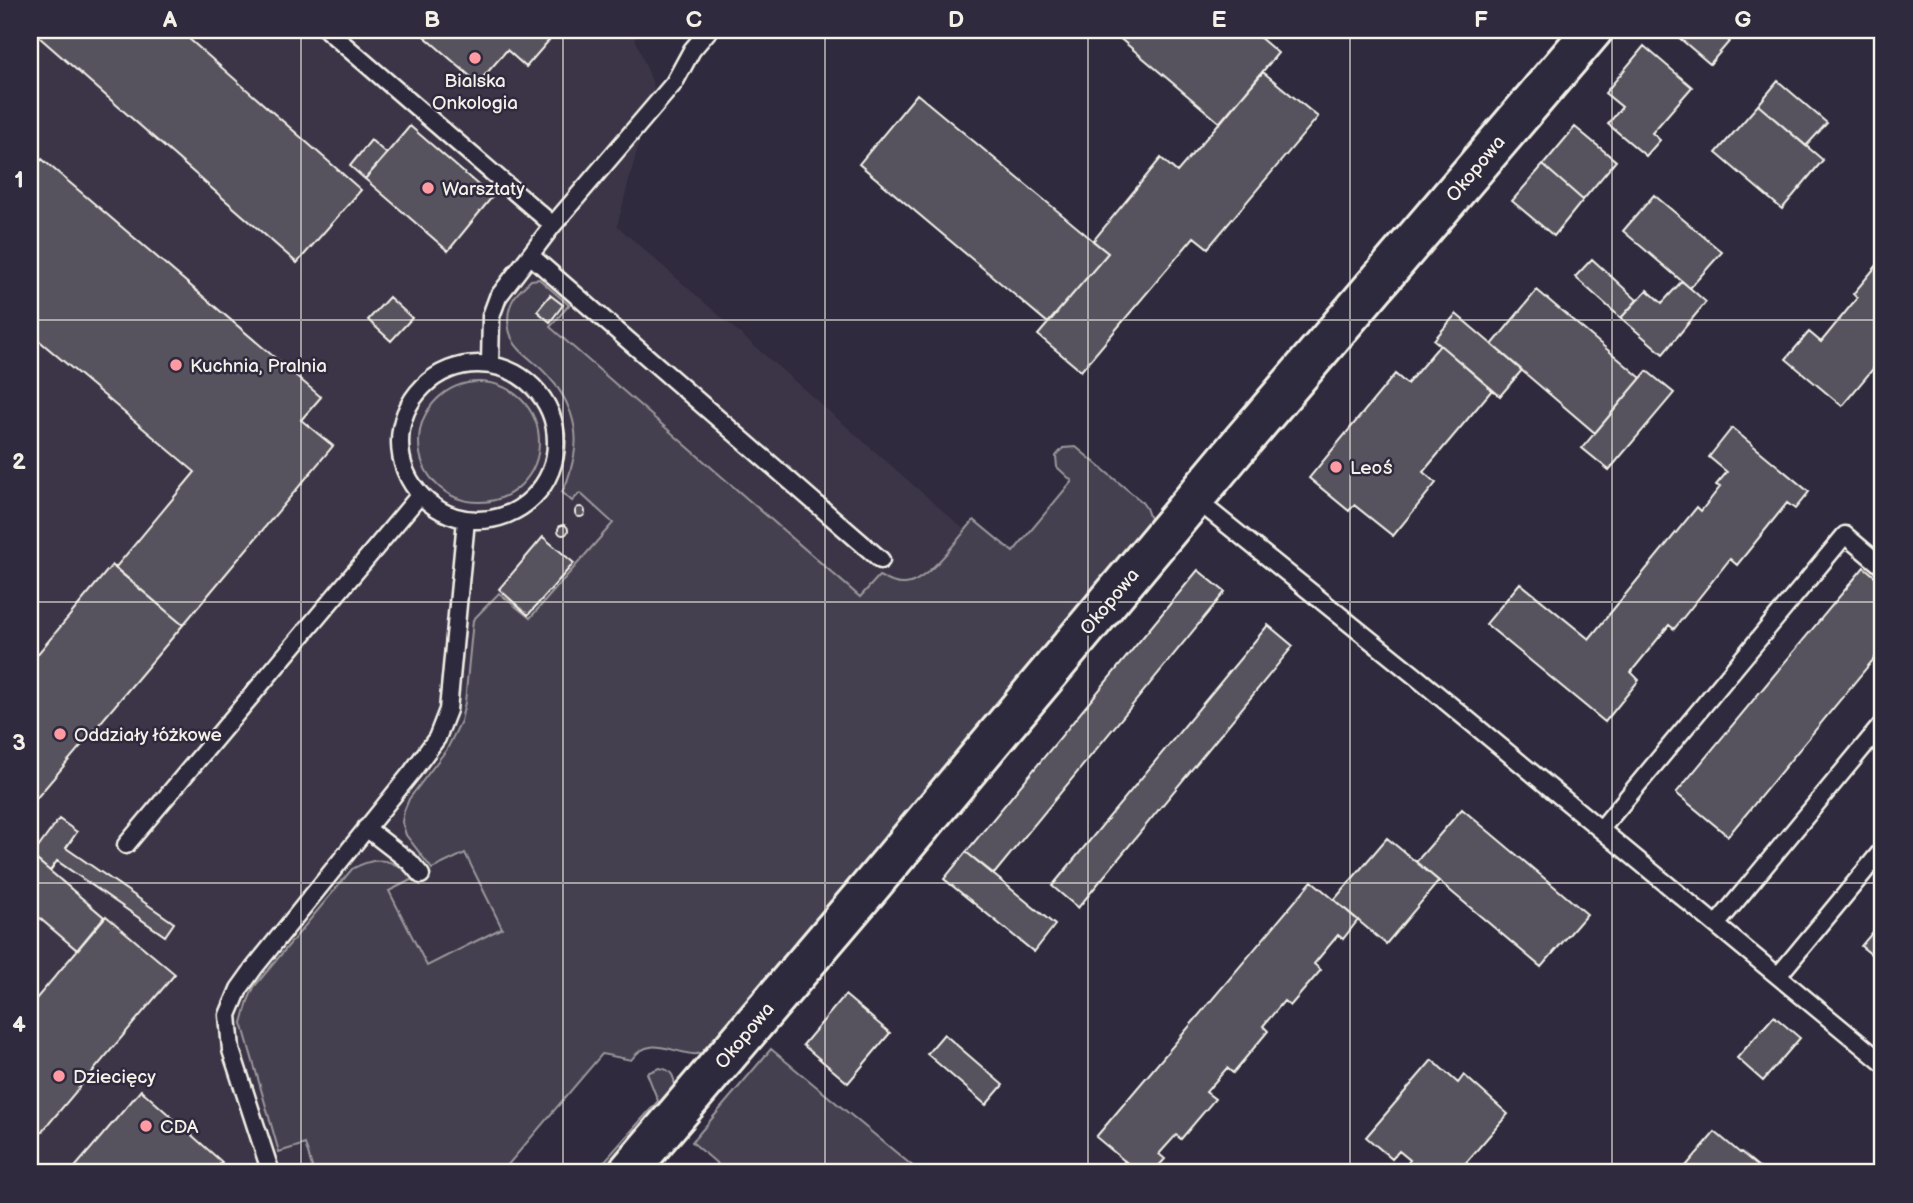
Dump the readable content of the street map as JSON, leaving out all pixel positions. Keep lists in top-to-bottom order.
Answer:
{
  "streets": {
    "street": ["Okopowa"]
  },
  "places": [
    "Bialska Onkologia",
    "Warsztaty",
    "Kuchnia, Pralnia",
    "Leoś",
    "Oddziały łóżkowe",
    "Dziecięcy",
    "CDA"
  ],
  "grid": {
    "columns": [
      "A",
      "B",
      "C",
      "D",
      "E",
      "F",
      "G"
    ],
    "rows": [
      "1",
      "2",
      "3",
      "4"
    ]
  }
}
